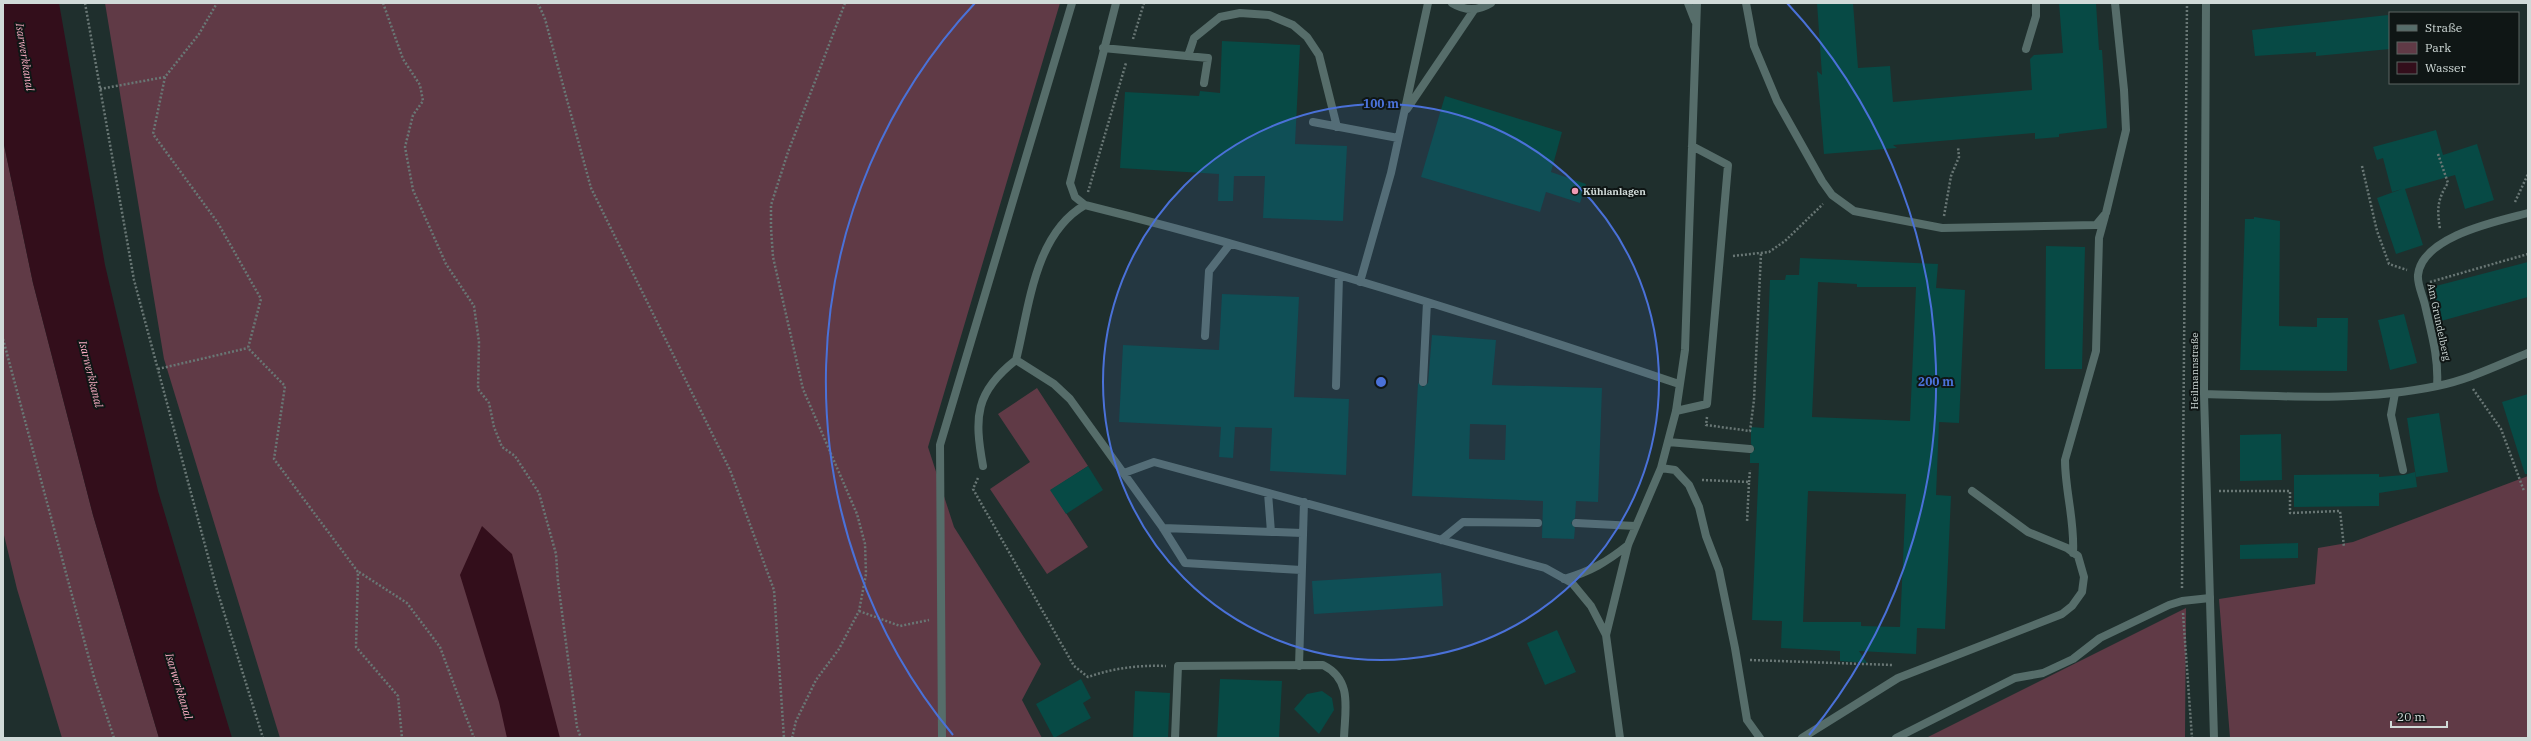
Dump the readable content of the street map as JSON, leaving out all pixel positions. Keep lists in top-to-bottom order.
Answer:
{
  "streets": {
    "street": ["Am Grundelberg", "Heilmannstraße"]
  },
  "water": ["Isarwerkkanal"],
  "places": ["Kühlanlagen"],
  "legend": ["Straße", "Park", "Wasser"],
  "scale_bar": "20 m",
  "rings": ["100 m", "200 m"]
}
